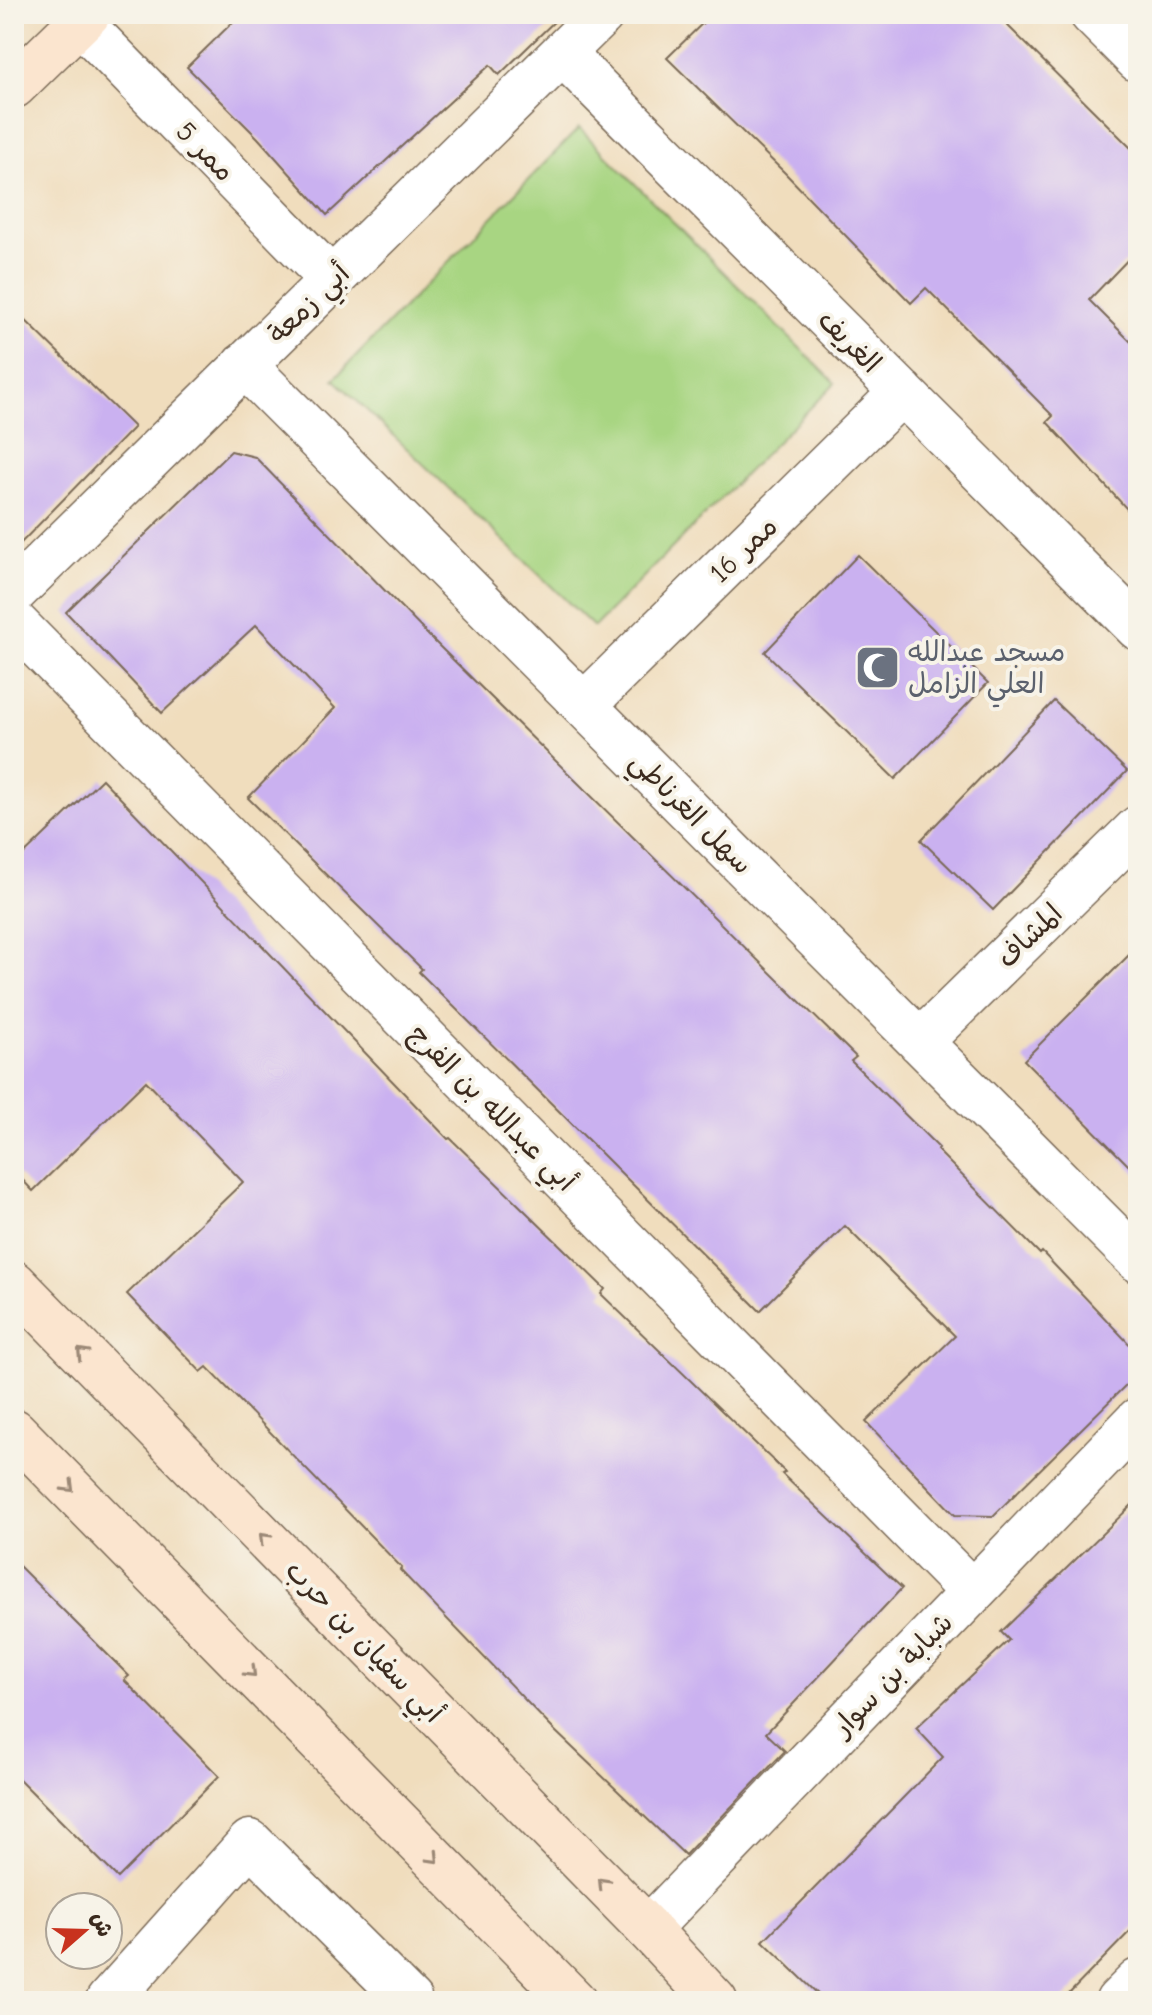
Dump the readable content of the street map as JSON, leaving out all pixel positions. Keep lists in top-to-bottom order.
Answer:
{
  "streets": {
    "street": [
      "ممر 5",
      "أبي زمعة",
      "الغريف",
      "ممر 16",
      "سهل الغرناطي",
      "المشاف",
      "أبي عبدالله بن الفرج",
      "أبي سفيان بن حرب",
      "شبابة بن سوار"
    ]
  },
  "crossings": [
    ["ممر 5", "أبي زمعة"],
    ["أبي زمعة", "الغريف"],
    ["أبي زمعة", "سهل الغرناطي"],
    ["الغريف", "ممر 16"],
    ["ممر 16", "سهل الغرناطي"],
    ["سهل الغرناطي", "المشاف"],
    ["أبي عبدالله بن الفرج", "شبابة بن سوار"],
    ["أبي سفيان بن حرب", "شبابة بن سوار"]
  ],
  "places": {
    "mosque": ["مسجد عبدالله العلي الزامل"]
  },
  "north": "right"
}
